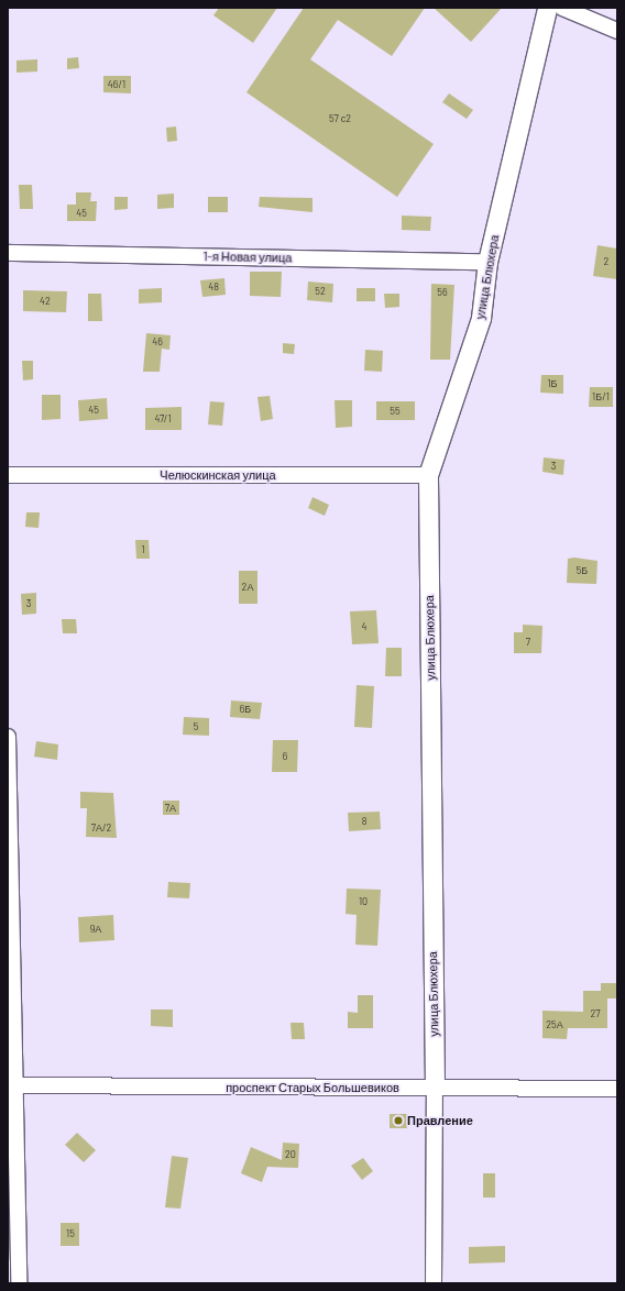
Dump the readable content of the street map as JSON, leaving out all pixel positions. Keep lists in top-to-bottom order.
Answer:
{
  "streets": {
    "street": [
      "1-я Новая улица",
      "улица Блюхера",
      "Челюскинская улица",
      "проспект Старых Большевиков"
    ]
  },
  "crossings": [
    ["1-я Новая улица", "улица Блюхера"],
    ["улица Блюхера", "Челюскинская улица"],
    ["улица Блюхера", "проспект Старых Большевиков"]
  ],
  "places": ["Правление"],
  "house_numbers": [
    "46/1",
    "57 с2",
    "45",
    "2",
    "48",
    "52",
    "56",
    "42",
    "46",
    "1Б",
    "1Б/1",
    "45",
    "55",
    "47/1",
    "3",
    "1",
    "5Б",
    "2А",
    "3",
    "4",
    "7",
    "6Б",
    "5",
    "6",
    "7А",
    "8",
    "7А/2",
    "10",
    "9А",
    "27",
    "25А",
    "20",
    "15"
  ]
}
